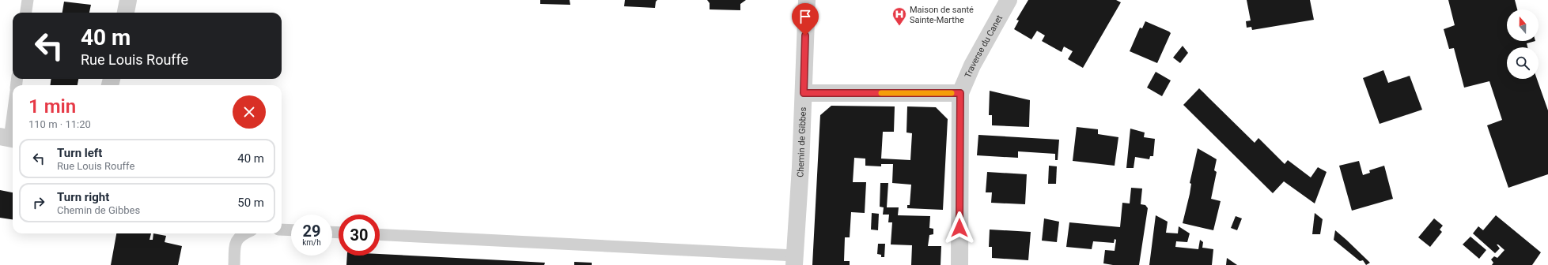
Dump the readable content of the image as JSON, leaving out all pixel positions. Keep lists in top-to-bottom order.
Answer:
{
  "streets": {
    "street": ["Traverse du Canet", "Chemin de Gibbes"]
  },
  "places": {
    "hospital": ["Maison de santé Sainte-Marthe"]
  },
  "north": "top",
  "page": {
    "turn": ["40 m", "Rue Louis Rouffe"],
    "heading": ["1 min", "110 m · 11:20"],
    "list": [
      {
        "name": "Turn left",
        "note": "Rue Louis Rouffe",
        "value": "40 m"
      },
      {
        "name": "Turn right",
        "note": "Chemin de Gibbes",
        "value": "50 m"
      }
    ],
    "speed": "29 km/h",
    "limit": "30"
  }
}
